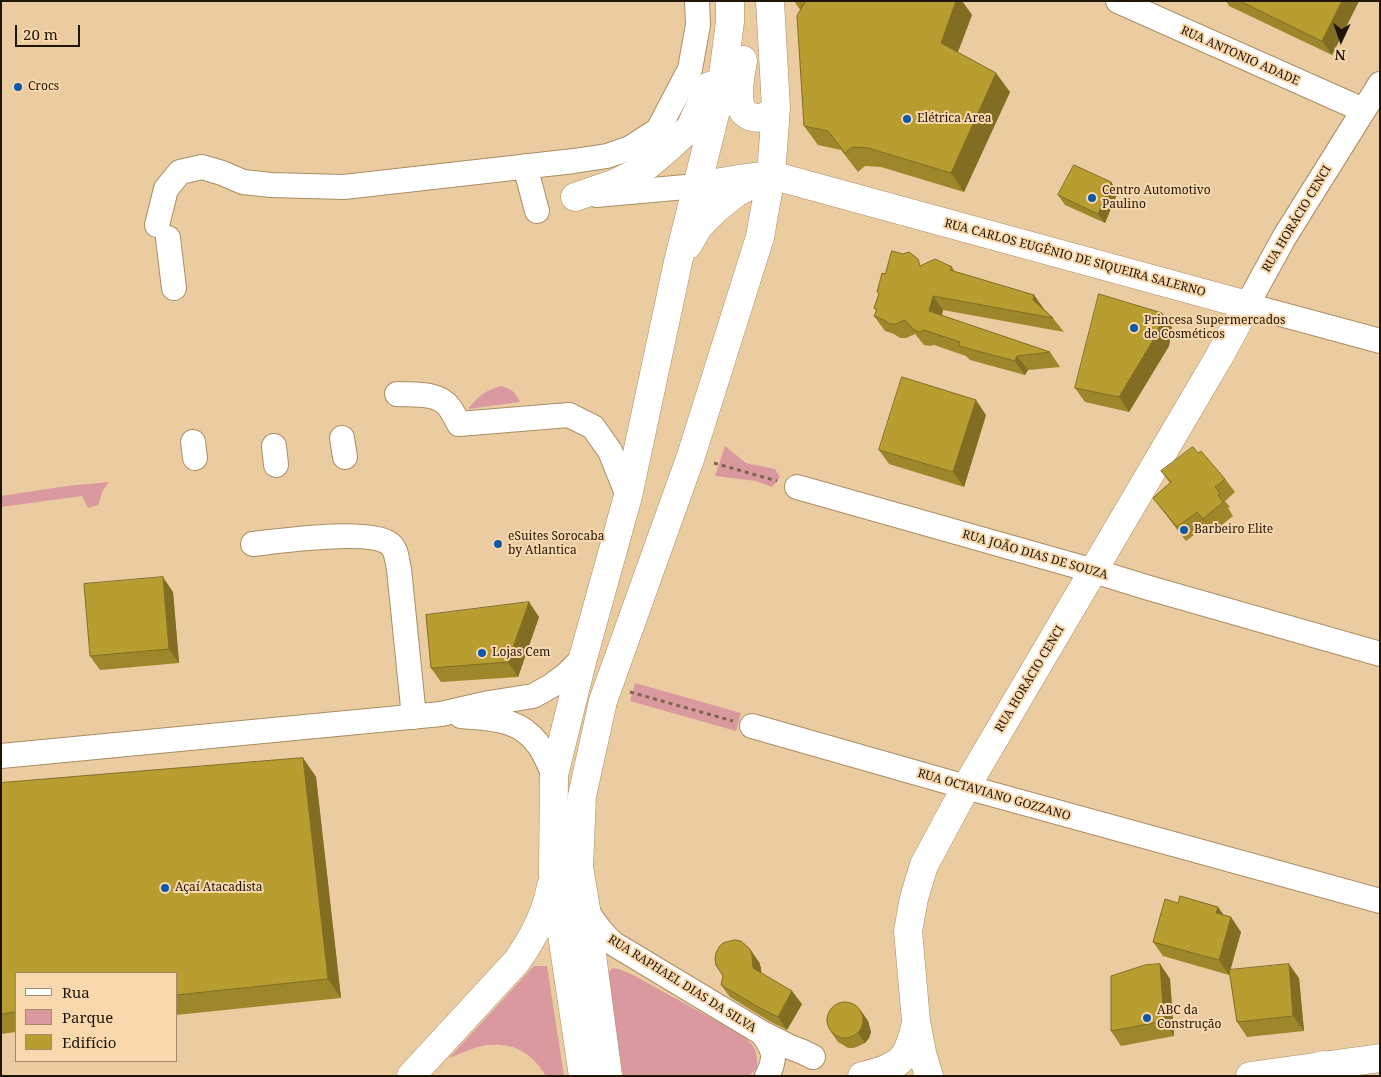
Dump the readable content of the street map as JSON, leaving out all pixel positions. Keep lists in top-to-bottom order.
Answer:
{
  "streets": {
    "main road": ["RUA HORÁCIO CENCI", "RUA CARLOS EUGÊNIO DE SIQUEIRA SALERNO"],
    "street": [
      "RUA ANTONIO ADADE",
      "RUA JOÃO DIAS DE SOUZA",
      "RUA OCTAVIANO GOZZANO",
      "RUA RAPHAEL DIAS DA SILVA"
    ]
  },
  "crossings": [
    ["RUA ANTONIO ADADE", "RUA HORÁCIO CENCI"],
    ["RUA HORÁCIO CENCI", "RUA CARLOS EUGÊNIO DE SIQUEIRA SALERNO"],
    ["RUA HORÁCIO CENCI", "RUA JOÃO DIAS DE SOUZA"],
    ["RUA HORÁCIO CENCI", "RUA OCTAVIANO GOZZANO"]
  ],
  "places": [
    "Crocs",
    "Elétrica Area",
    "Centro Automotivo Paulino",
    "Princesa Supermercados de Cosméticos",
    "Barbeiro Elite",
    "eSuites Sorocaba by Atlantica",
    "Lojas Cem",
    "Açaí Atacadista",
    "ABC da Construção"
  ],
  "legend": ["Rua", "Parque", "Edifício"],
  "scale_bar": "20 m",
  "north": "bottom"
}
